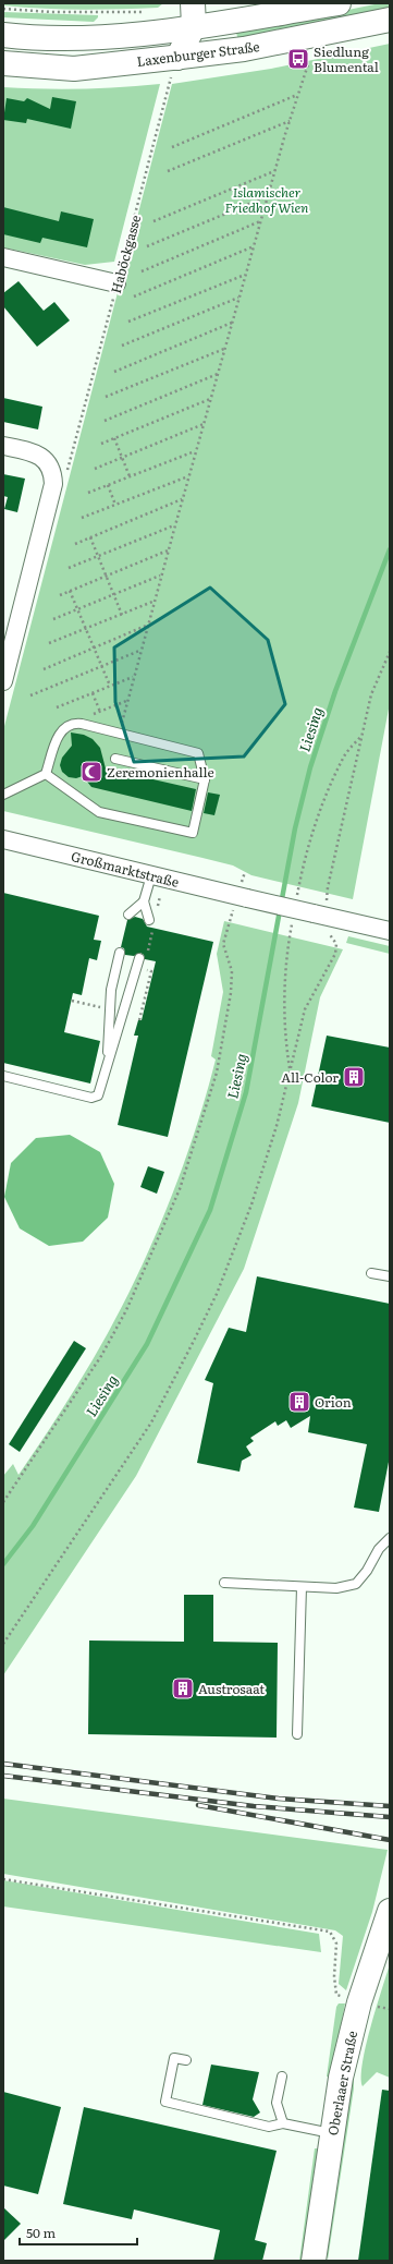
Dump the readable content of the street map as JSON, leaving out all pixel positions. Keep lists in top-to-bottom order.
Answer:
{
  "streets": {
    "main road": ["Laxenburger Straße", "Oberlaaer Straße"],
    "street": ["Großmarktstraße"],
    "path": ["Haböckgasse"]
  },
  "crossings": [
    ["Laxenburger Straße", "Haböckgasse"]
  ],
  "water": ["Liesing"],
  "parks": ["Islamischer Friedhof Wien"],
  "places": {
    "bus stop": ["Siedlung Blumental"],
    "mosque": ["Zeremonienhalle"],
    "building": ["All-Color", "Orion", "Austrosaat"]
  },
  "scale_bar": "50 m"
}
